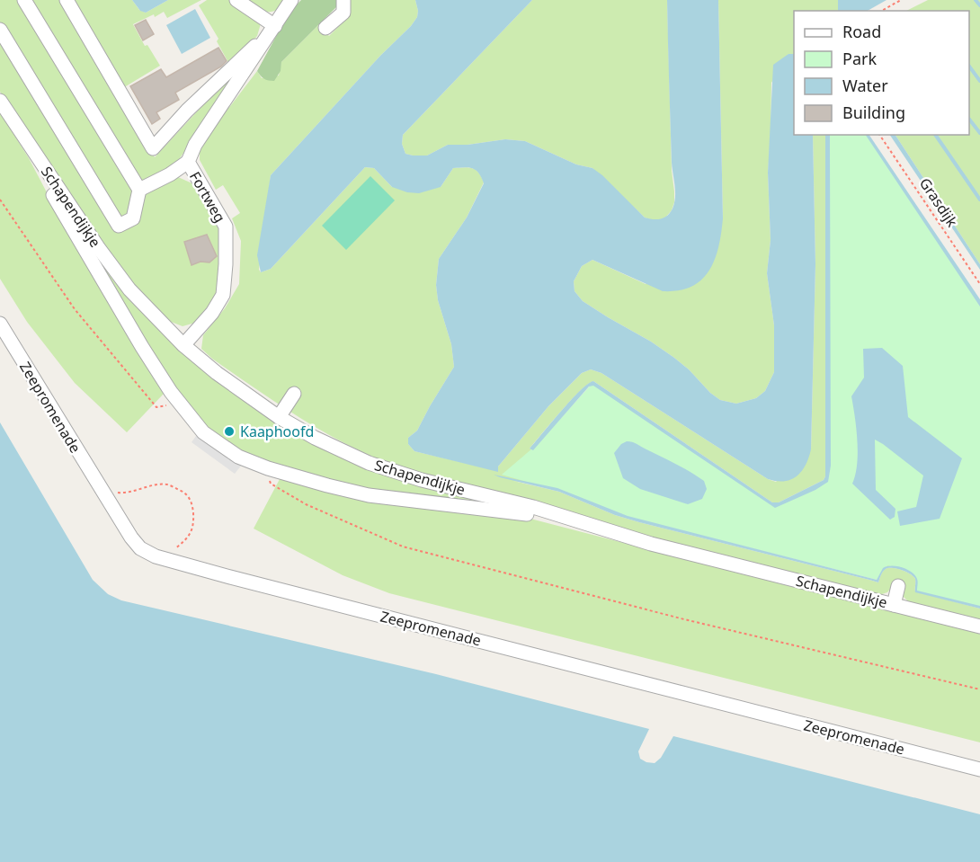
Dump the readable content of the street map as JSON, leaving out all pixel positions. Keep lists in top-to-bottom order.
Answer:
{
  "streets": {
    "street": ["Fortweg", "Schapendijkje", "Zeepromenade"],
    "path": ["Grasdijk"]
  },
  "crossings": [
    ["Fortweg", "Schapendijkje"]
  ],
  "places": ["Kaaphoofd"],
  "legend": [
    "Road",
    "Park",
    "Water",
    "Building"
  ]
}
